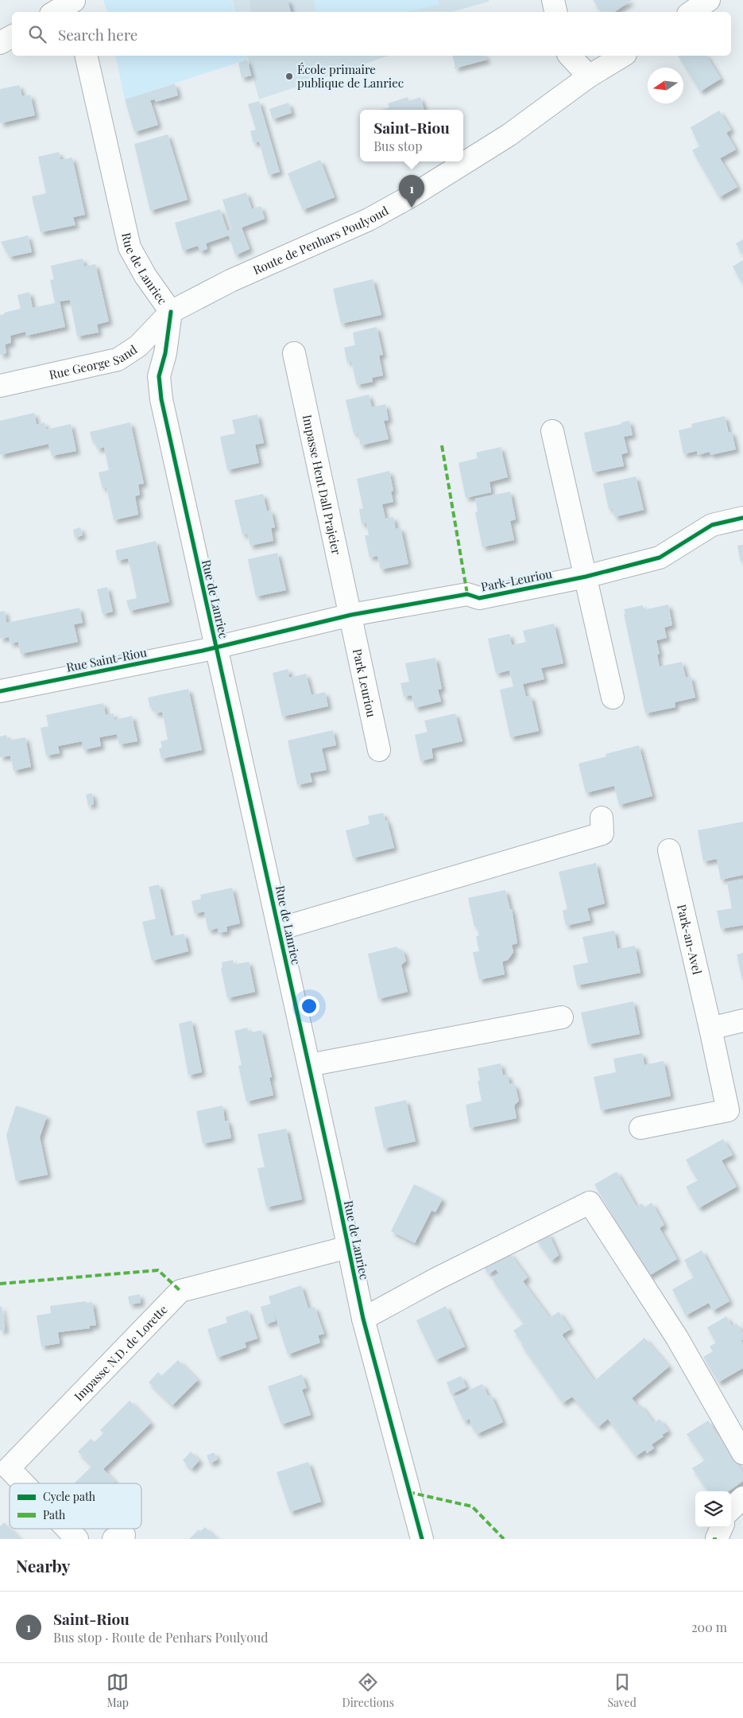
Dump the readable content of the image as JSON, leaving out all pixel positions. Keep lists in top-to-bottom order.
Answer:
{
  "streets": {
    "street": [
      "Route de Penhars Poulyoud",
      "Rue de Lanriec",
      "Rue George Sand",
      "Impasse Hent Dall Prajeier",
      "Park-Leuriou",
      "Rue Saint-Riou",
      "Park Leuriou",
      "Park-an-Avel",
      "Impasse N.D. de Lorette"
    ]
  },
  "crossings": [
    ["Route de Penhars Poulyoud", "Rue de Lanriec"],
    ["Route de Penhars Poulyoud", "Rue George Sand"],
    ["Rue de Lanriec", "Rue George Sand"],
    ["Rue de Lanriec", "Park-Leuriou"],
    ["Rue de Lanriec", "Rue Saint-Riou"],
    ["Rue de Lanriec", "Impasse N.D. de Lorette"],
    ["Impasse Hent Dall Prajeier", "Park-Leuriou"],
    ["Impasse Hent Dall Prajeier", "Park Leuriou"],
    ["Park-Leuriou", "Rue Saint-Riou"],
    ["Park-Leuriou", "Park Leuriou"]
  ],
  "places": ["École primaire publique de Lanriec"],
  "legend": ["Cycle path", "Path"],
  "north": "left",
  "page": {
    "search": "Search here",
    "popup": ["Saint-Riou", "Bus stop"],
    "pins": "1",
    "heading": "Nearby",
    "list": [
      {
        "mark": "1",
        "name": "Saint-Riou",
        "note": "Bus stop · Route de Penhars Poulyoud",
        "value": "200 m"
      }
    ],
    "nav": ["Map", "Directions", "Saved"]
  }
}
